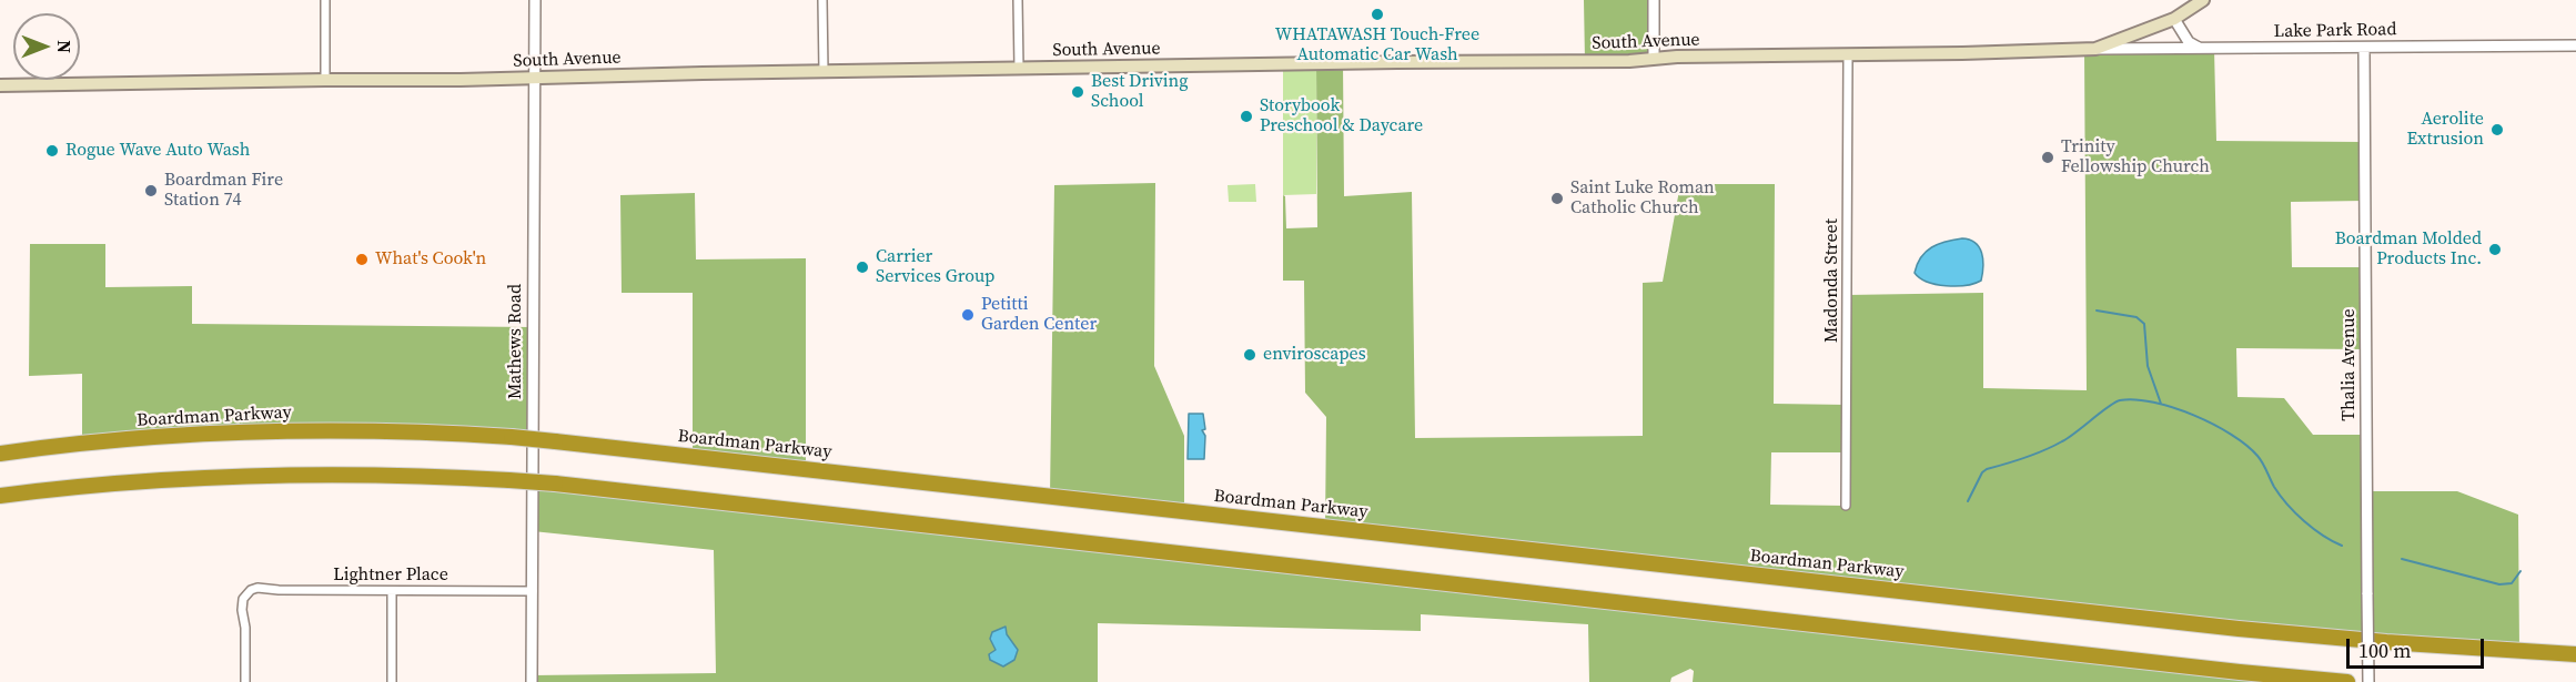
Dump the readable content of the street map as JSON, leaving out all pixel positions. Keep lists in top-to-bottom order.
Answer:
{
  "streets": {
    "highway": ["Boardman Parkway"],
    "main road": ["South Avenue"],
    "street": [
      "Lake Park Road",
      "Madonda Street",
      "Mathews Road",
      "Thalia Avenue",
      "Lightner Place"
    ]
  },
  "crossings": [
    ["Lake Park Road", "South Avenue"],
    ["Lake Park Road", "Thalia Avenue"],
    ["South Avenue", "Madonda Street"],
    ["South Avenue", "Mathews Road"],
    ["Mathews Road", "Lightner Place"]
  ],
  "places": [
    "WHATAWASH Touch-Free Automatic Car Wash",
    "Best Driving School",
    "Storybook Preschool & Daycare",
    "Aerolite Extrusion",
    "Rogue Wave Auto Wash",
    "Trinity Fellowship Church",
    "Boardman Fire Station 74",
    "Saint Luke Roman Catholic Church",
    "Boardman Molded Products Inc.",
    "What's Cook'n",
    "Carrier Services Group",
    "Petitti Garden Center",
    "enviroscapes"
  ],
  "scale_bar": "100 m",
  "north": "right"
}
